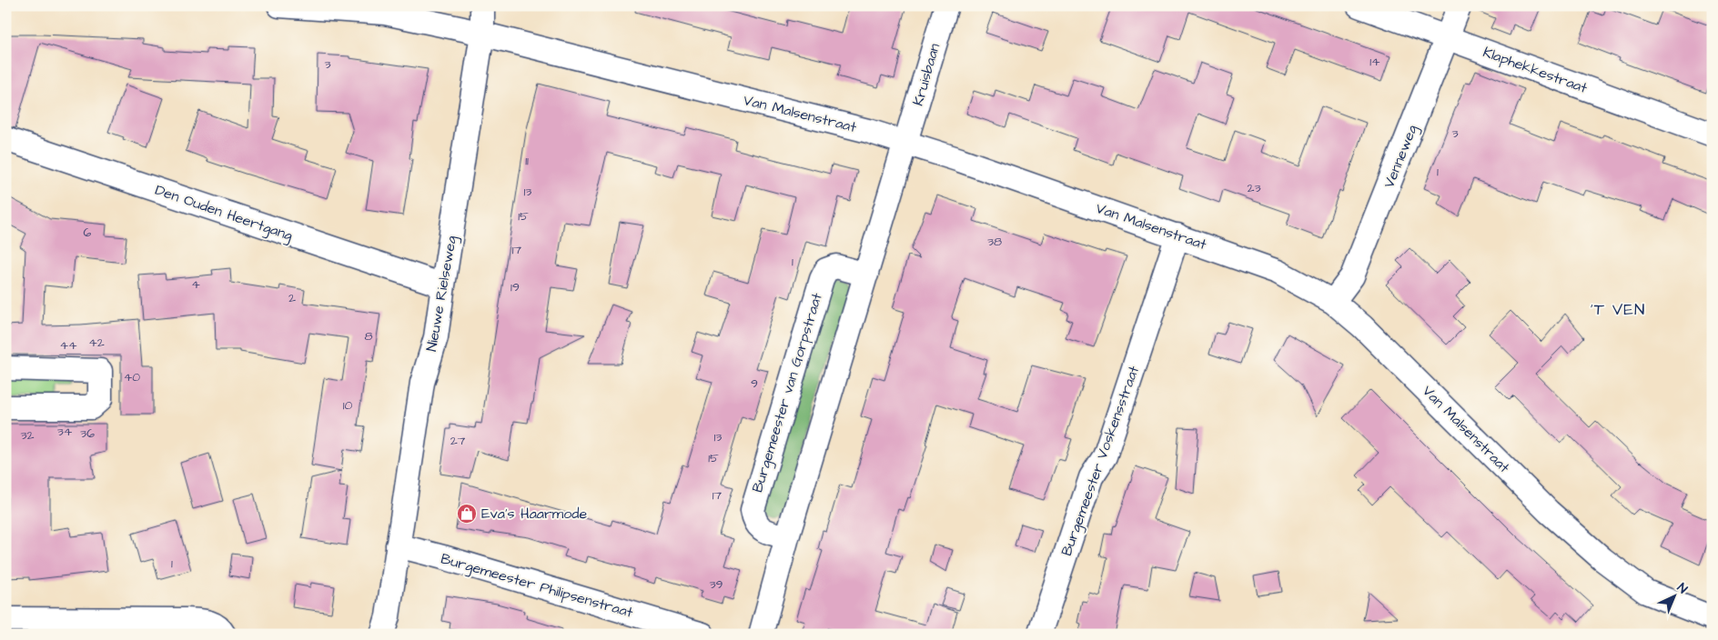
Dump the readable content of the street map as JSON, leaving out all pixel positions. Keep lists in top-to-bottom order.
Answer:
{
  "streets": {
    "street": [
      "Klaphekkestraat",
      "Kruisbaan",
      "Van Malsenstraat",
      "Venneweg",
      "Den Ouden Heertgang",
      "Nieuwe Rielseweg",
      "Burgemeester van Gorpstraat",
      "Burgemeester Voskensstraat",
      "Burgemeester Philipsenstraat"
    ]
  },
  "crossings": [
    ["Klaphekkestraat", "Venneweg"],
    ["Kruisbaan", "Van Malsenstraat"],
    ["Van Malsenstraat", "Venneweg"],
    ["Van Malsenstraat", "Nieuwe Rielseweg"],
    ["Van Malsenstraat", "Burgemeester Voskensstraat"],
    ["Den Ouden Heertgang", "Nieuwe Rielseweg"],
    ["Nieuwe Rielseweg", "Burgemeester Philipsenstraat"]
  ],
  "districts": ["'T VEN"],
  "places": {
    "shop": ["Eva's Haarmode"]
  },
  "house_numbers": [
    "14",
    "3",
    "3",
    "11",
    "1",
    "23",
    "13",
    "15",
    "6",
    "38",
    "17",
    "1",
    "4",
    "19",
    "2",
    "8",
    "42",
    "44",
    "40",
    "9",
    "10",
    "34",
    "36",
    "32",
    "13",
    "27",
    "15",
    "17",
    "1",
    "39"
  ],
  "north": "top right"
}
